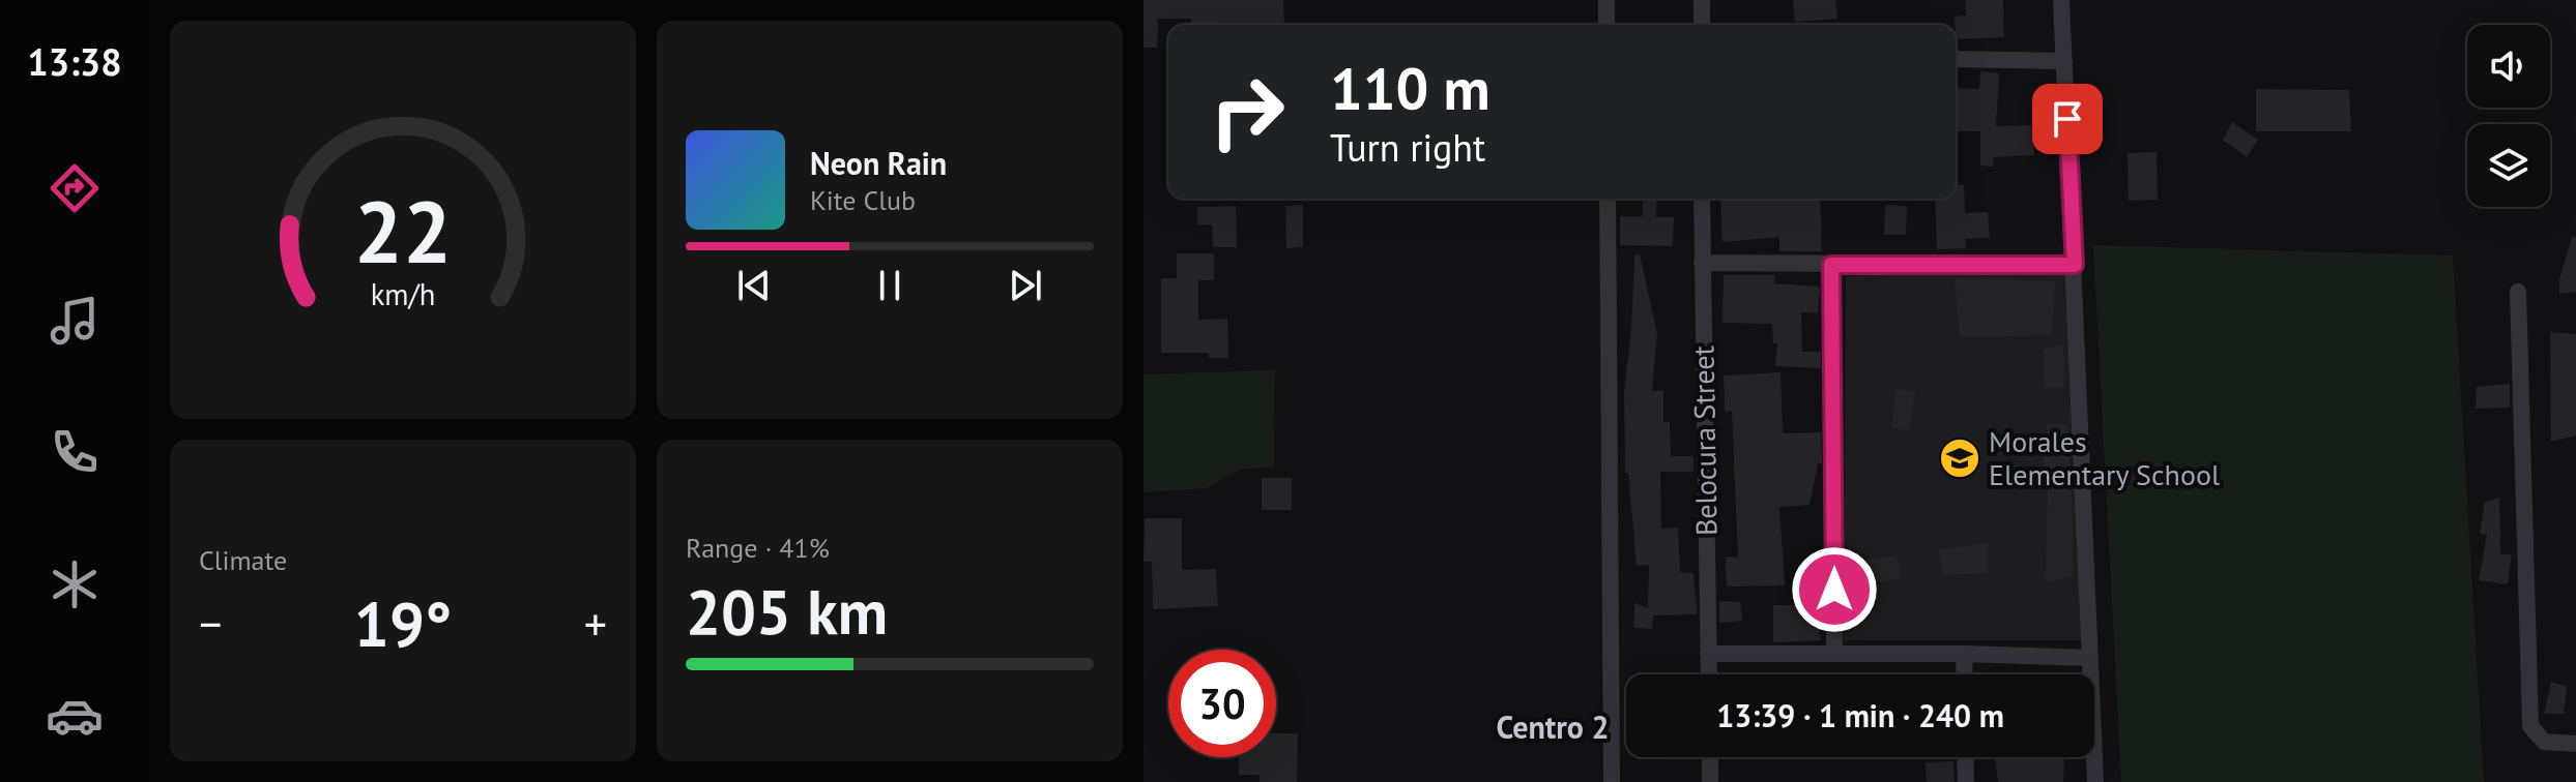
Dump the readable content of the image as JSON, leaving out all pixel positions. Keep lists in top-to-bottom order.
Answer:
{
  "streets": {
    "street": ["Belocura Street"]
  },
  "districts": ["Centro 2"],
  "places": {
    "school or university": ["Morales Elementary School"]
  },
  "page": {
    "tabs": "13:38",
    "turn": ["110 m", "Turn right"],
    "song": ["Neon Rain", "Kite Club"],
    "tile": [
      "Climate",
      ["Range · 41%", "205 km"]
    ],
    "heat": ["−", "19°", "+"],
    "limit": "30",
    "trip": "13:39 · 1 min · 240 m",
    "gauge": ["22", "km/h"]
  }
}
